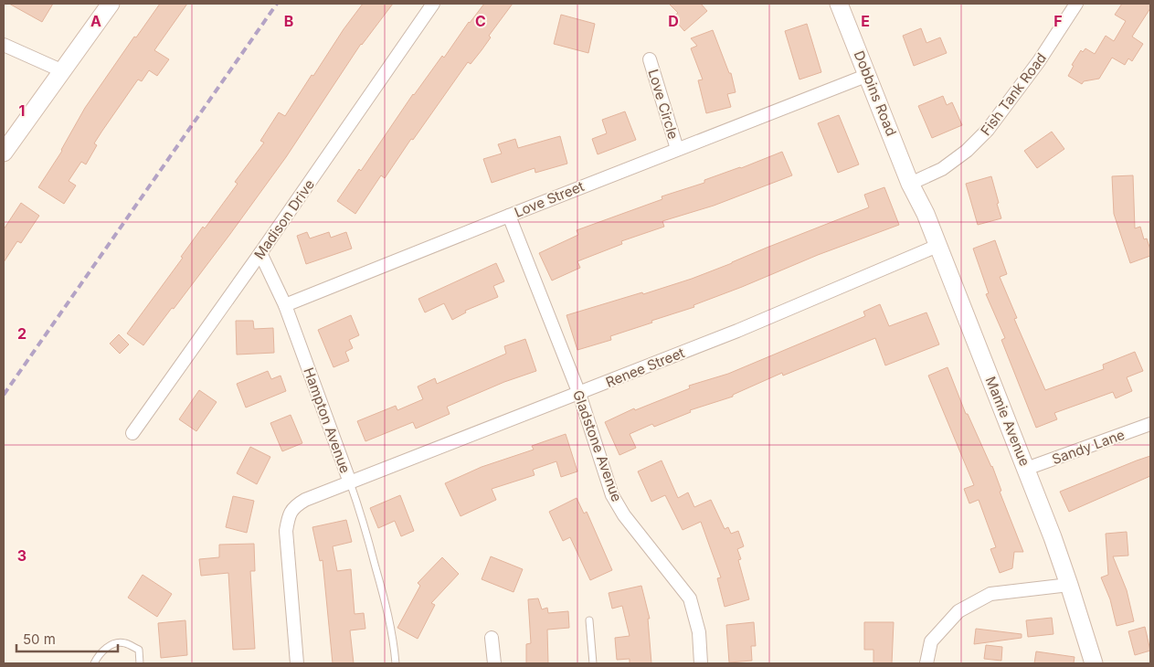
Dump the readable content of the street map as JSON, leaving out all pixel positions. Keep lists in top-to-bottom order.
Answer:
{
  "streets": {
    "street": [
      "Dobbins Road",
      "Fish Tank Road",
      "Love Circle",
      "Love Street",
      "Madison Drive",
      "Renee Street",
      "Hampton Avenue",
      "Mamie Avenue",
      "Gladstone Avenue",
      "Sandy Lane"
    ]
  },
  "crossings": [
    ["Dobbins Road", "Fish Tank Road"],
    ["Dobbins Road", "Love Street"],
    ["Dobbins Road", "Mamie Avenue"],
    ["Fish Tank Road", "Mamie Avenue"],
    ["Love Circle", "Love Street"],
    ["Love Street", "Hampton Avenue"],
    ["Love Street", "Gladstone Avenue"],
    ["Renee Street", "Hampton Avenue"],
    ["Renee Street", "Mamie Avenue"],
    ["Renee Street", "Gladstone Avenue"],
    ["Mamie Avenue", "Sandy Lane"]
  ],
  "scale_bar": "50 m",
  "grid": {
    "columns": [
      "A",
      "B",
      "C",
      "D",
      "E",
      "F"
    ],
    "rows": ["1", "2", "3"]
  }
}
